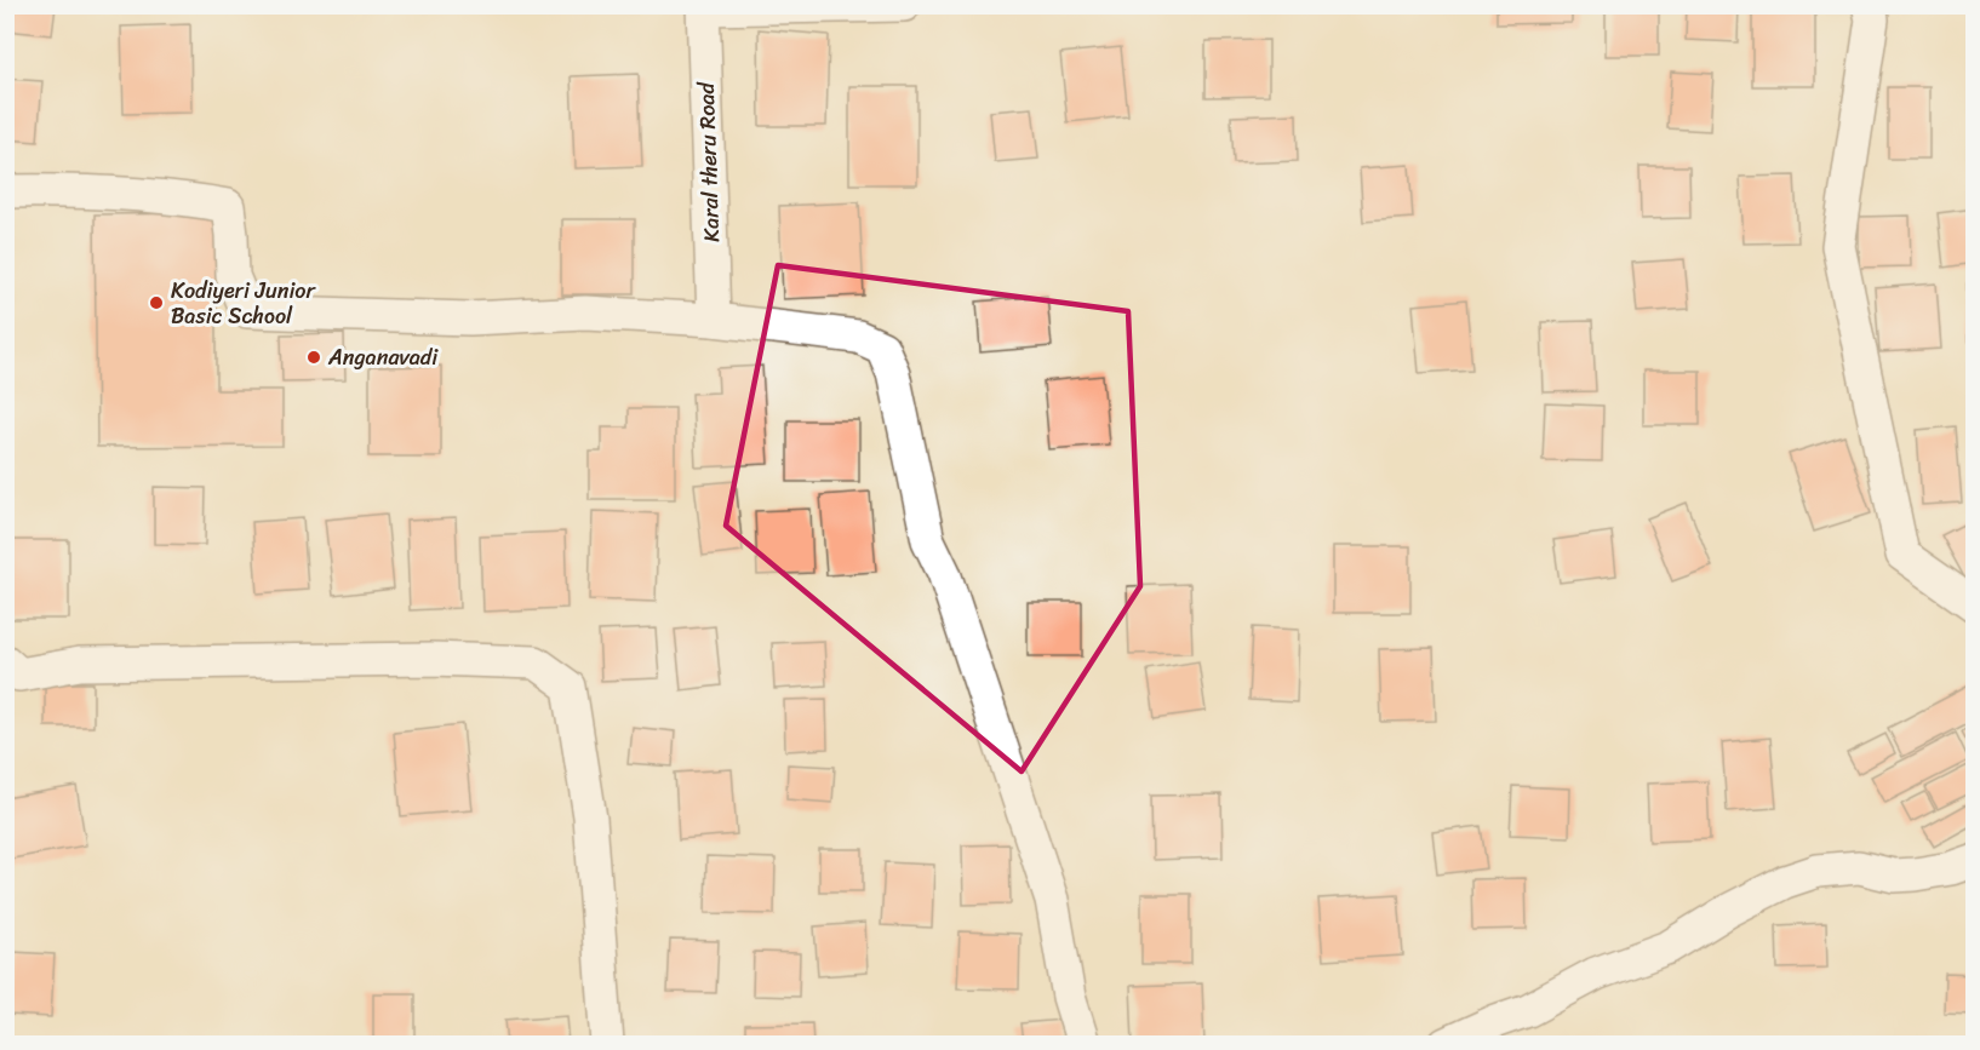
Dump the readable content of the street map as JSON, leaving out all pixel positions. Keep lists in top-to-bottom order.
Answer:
{
  "streets": {
    "street": ["Karal theru Road"]
  },
  "places": ["Kodiyeri Junior Basic School", "Anganavadi"]
}
